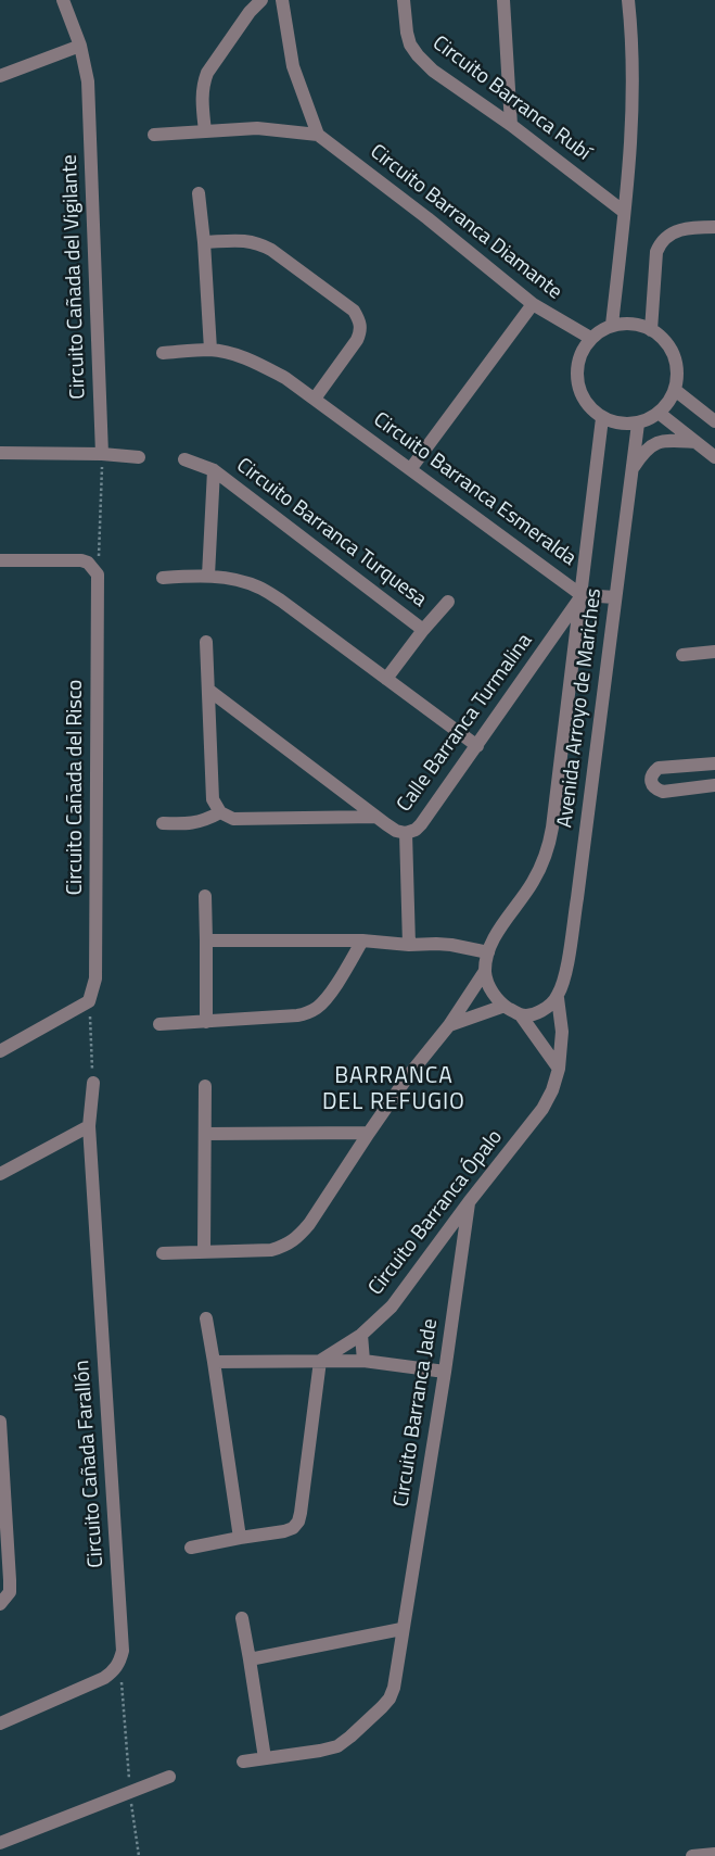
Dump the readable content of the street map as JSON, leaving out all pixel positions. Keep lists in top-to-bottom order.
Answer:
{
  "streets": {
    "street": [
      "Circuito Barranca Rubí",
      "Circuito Barranca Diamante",
      "Circuito Cañada del Vigilante",
      "Circuito Barranca Esmeralda",
      "Circuito Barranca Turquesa",
      "Avenida Arroyo de Mariches",
      "Calle Barranca Turmalina",
      "Circuito Cañada del Risco",
      "Circuito Barranca Ópalo",
      "Circuito Barranca Jade",
      "Circuito Cañada Farallón"
    ]
  },
  "crossings": [
    ["Circuito Barranca Diamante", "Avenida Arroyo de Mariches"],
    ["Circuito Barranca Esmeralda", "Avenida Arroyo de Mariches"],
    ["Circuito Barranca Esmeralda", "Calle Barranca Turmalina"],
    ["Avenida Arroyo de Mariches", "Calle Barranca Turmalina"],
    ["Avenida Arroyo de Mariches", "Circuito Barranca Ópalo"],
    ["Circuito Barranca Ópalo", "Circuito Barranca Jade"]
  ],
  "districts": ["BARRANCA DEL REFUGIO"]
}
